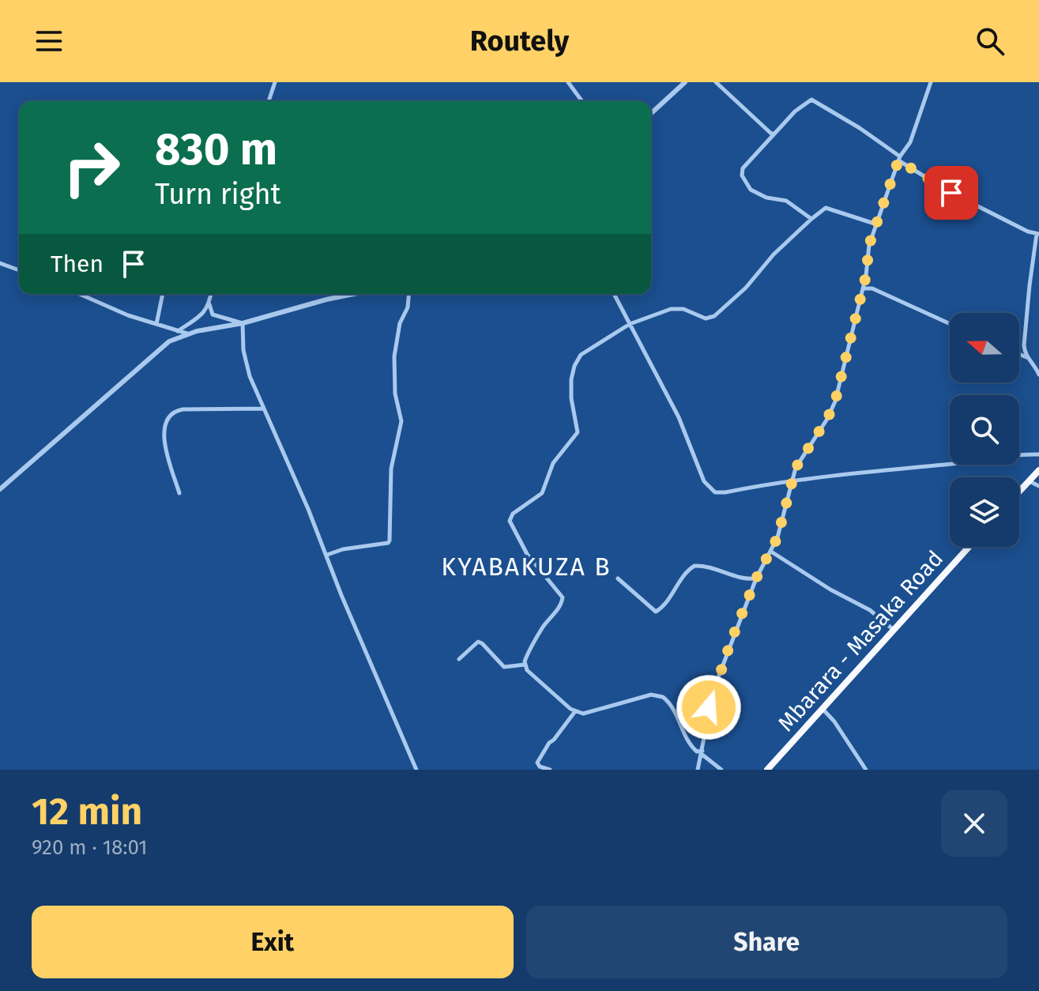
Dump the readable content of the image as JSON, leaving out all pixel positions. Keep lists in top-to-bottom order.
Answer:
{
  "streets": {
    "highway": ["Mbarara - Masaka Road"]
  },
  "districts": ["KYABAKUZA B"],
  "north": "left",
  "page": {
    "header": "Routely",
    "turn": ["830 m", "Turn right"],
    "then": "Then",
    "heading": ["12 min", "920 m · 18:01"],
    "buttons": ["Exit", "Share"]
  }
}
